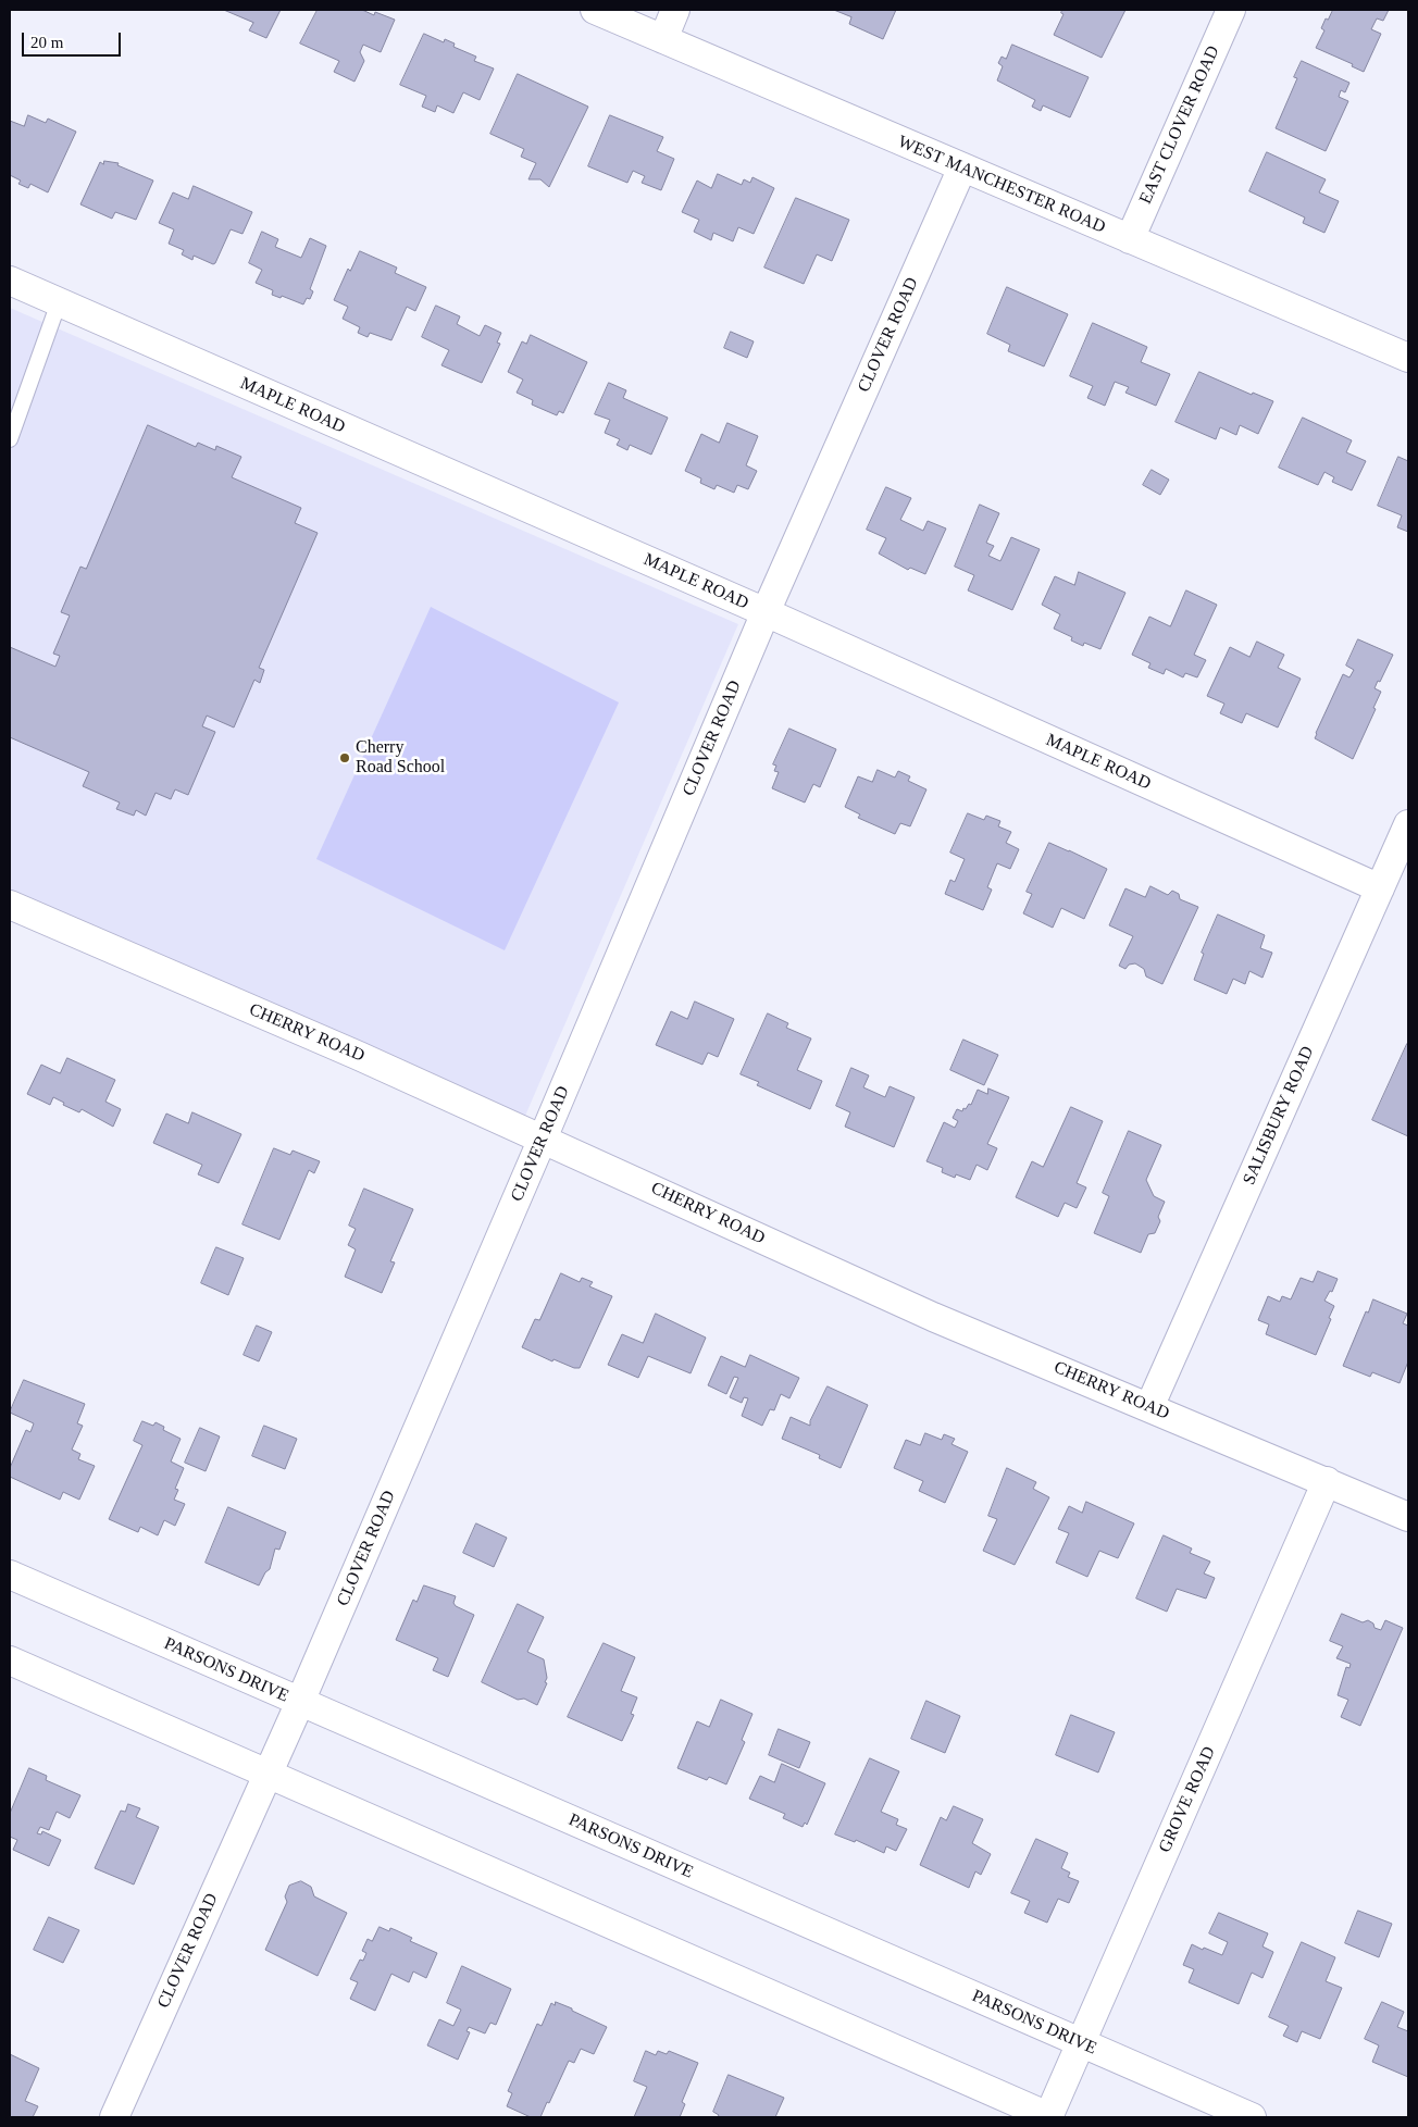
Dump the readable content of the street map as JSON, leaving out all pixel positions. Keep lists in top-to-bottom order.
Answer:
{
  "streets": {
    "street": [
      "EAST CLOVER ROAD",
      "WEST MANCHESTER ROAD",
      "CLOVER ROAD",
      "MAPLE ROAD",
      "CHERRY ROAD",
      "SALISBURY ROAD",
      "PARSONS DRIVE",
      "GROVE ROAD"
    ]
  },
  "crossings": [
    ["EAST CLOVER ROAD", "WEST MANCHESTER ROAD"],
    ["WEST MANCHESTER ROAD", "CLOVER ROAD"],
    ["CLOVER ROAD", "MAPLE ROAD"],
    ["CLOVER ROAD", "CHERRY ROAD"],
    ["CLOVER ROAD", "PARSONS DRIVE"],
    ["MAPLE ROAD", "SALISBURY ROAD"],
    ["CHERRY ROAD", "SALISBURY ROAD"],
    ["CHERRY ROAD", "GROVE ROAD"],
    ["PARSONS DRIVE", "GROVE ROAD"]
  ],
  "places": ["Cherry Road School"],
  "scale_bar": "20 m"
}
